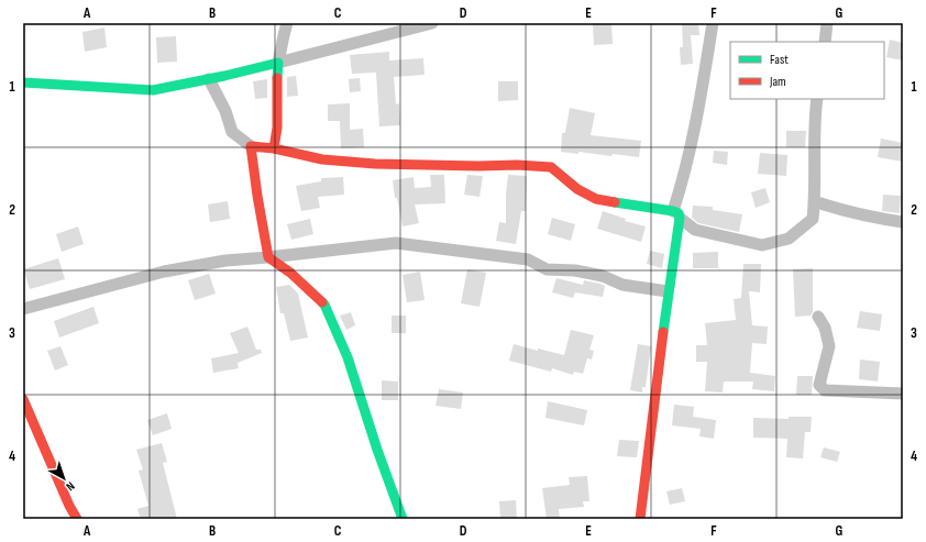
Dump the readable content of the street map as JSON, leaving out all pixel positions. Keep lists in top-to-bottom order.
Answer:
{
  "legend": ["Fast", "Jam"],
  "north": "bottom right",
  "grid": {
    "columns": [
      "A",
      "B",
      "C",
      "D",
      "E",
      "F",
      "G"
    ],
    "rows": [
      "1",
      "2",
      "3",
      "4"
    ]
  }
}
